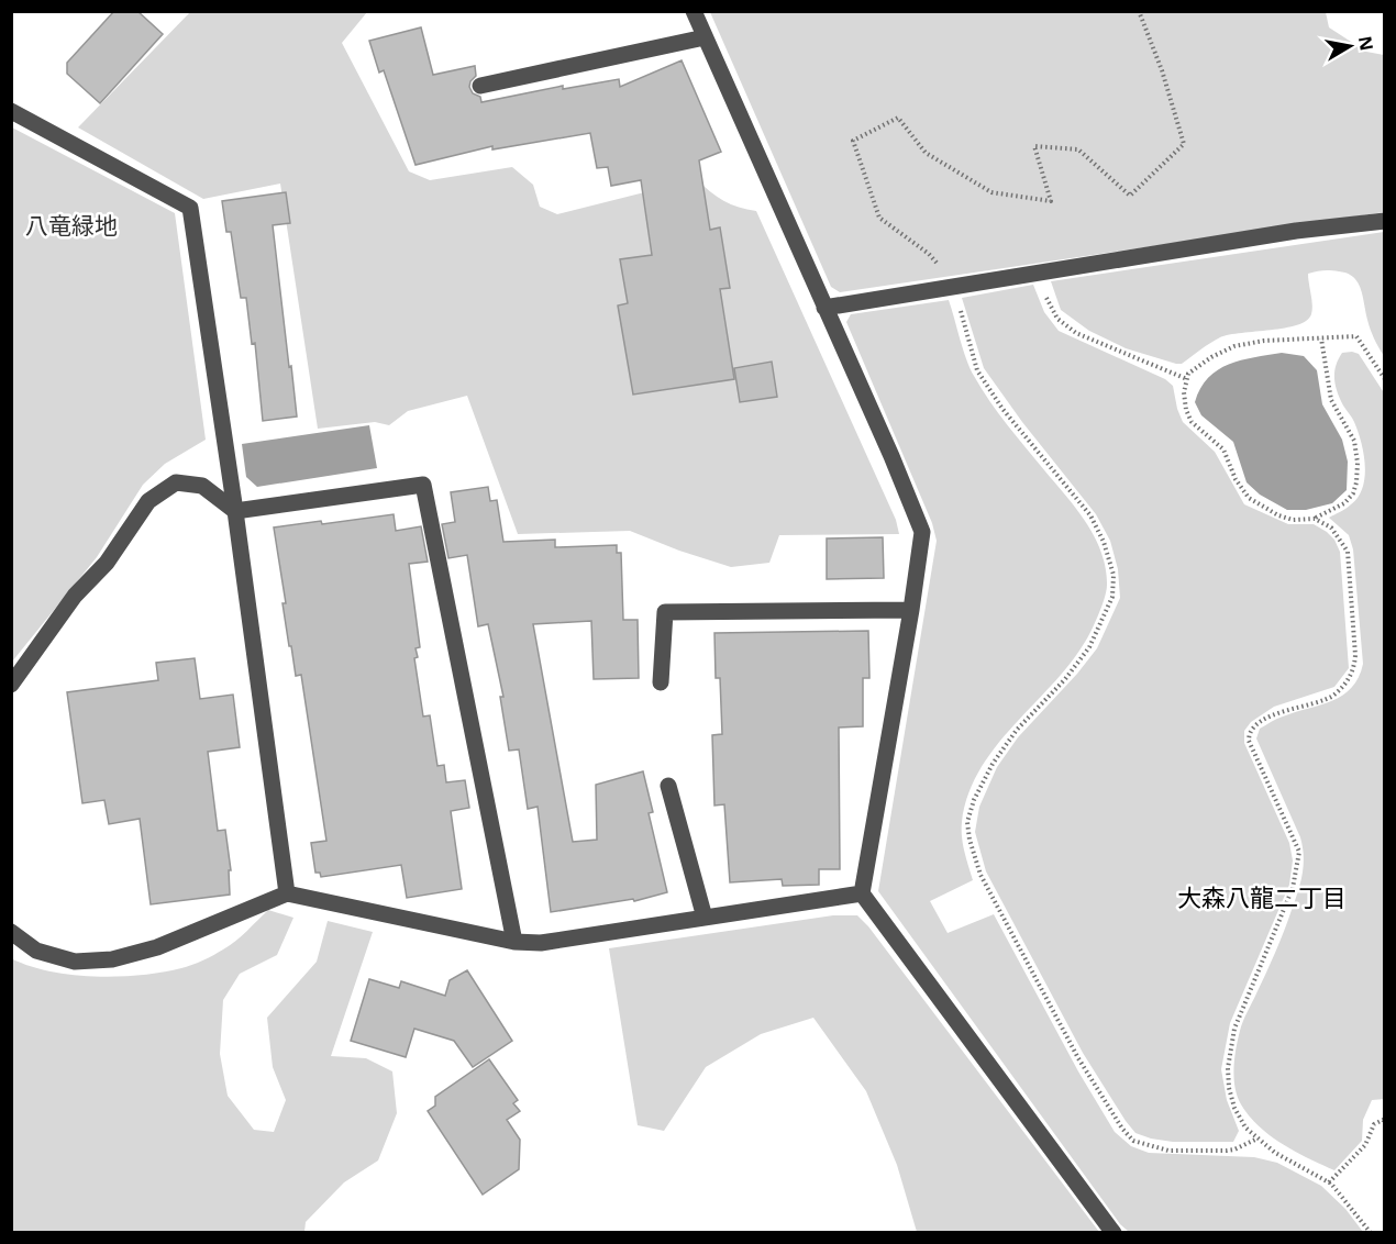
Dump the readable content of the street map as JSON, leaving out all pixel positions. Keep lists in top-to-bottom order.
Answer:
{
  "districts": ["大森八龍二丁目"],
  "parks": ["八竜緑地"],
  "north": "right"
}
